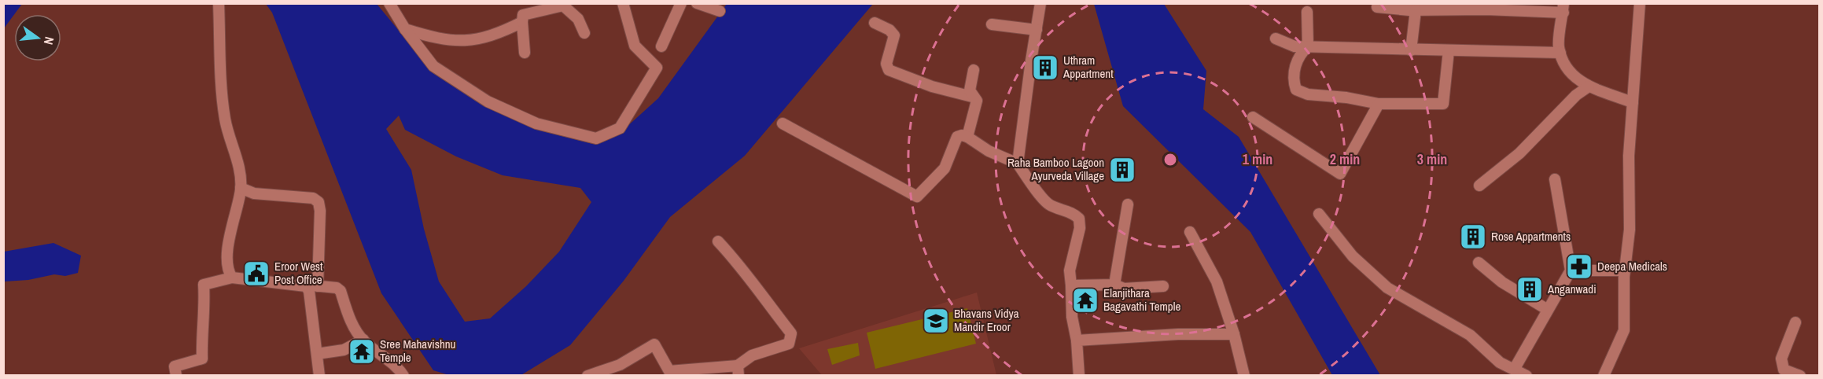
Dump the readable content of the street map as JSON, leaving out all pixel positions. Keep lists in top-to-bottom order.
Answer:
{
  "places": {
    "building": [
      "Uthram Appartment",
      "Raha Bamboo Lagoon Ayurveda Village",
      "Rose Appartments",
      "Anganwadi"
    ],
    "pharmacy": ["Deepa Medicals"],
    "public building": ["Eroor West Post Office"],
    "temple": ["Elanjithara Bagavathi Temple", "Sree Mahavishnu Temple"],
    "school or university": ["Bhavans Vidya Mandir Eroor"]
  },
  "north": "right",
  "rings": ["1 min", "2 min", "3 min"]
}
